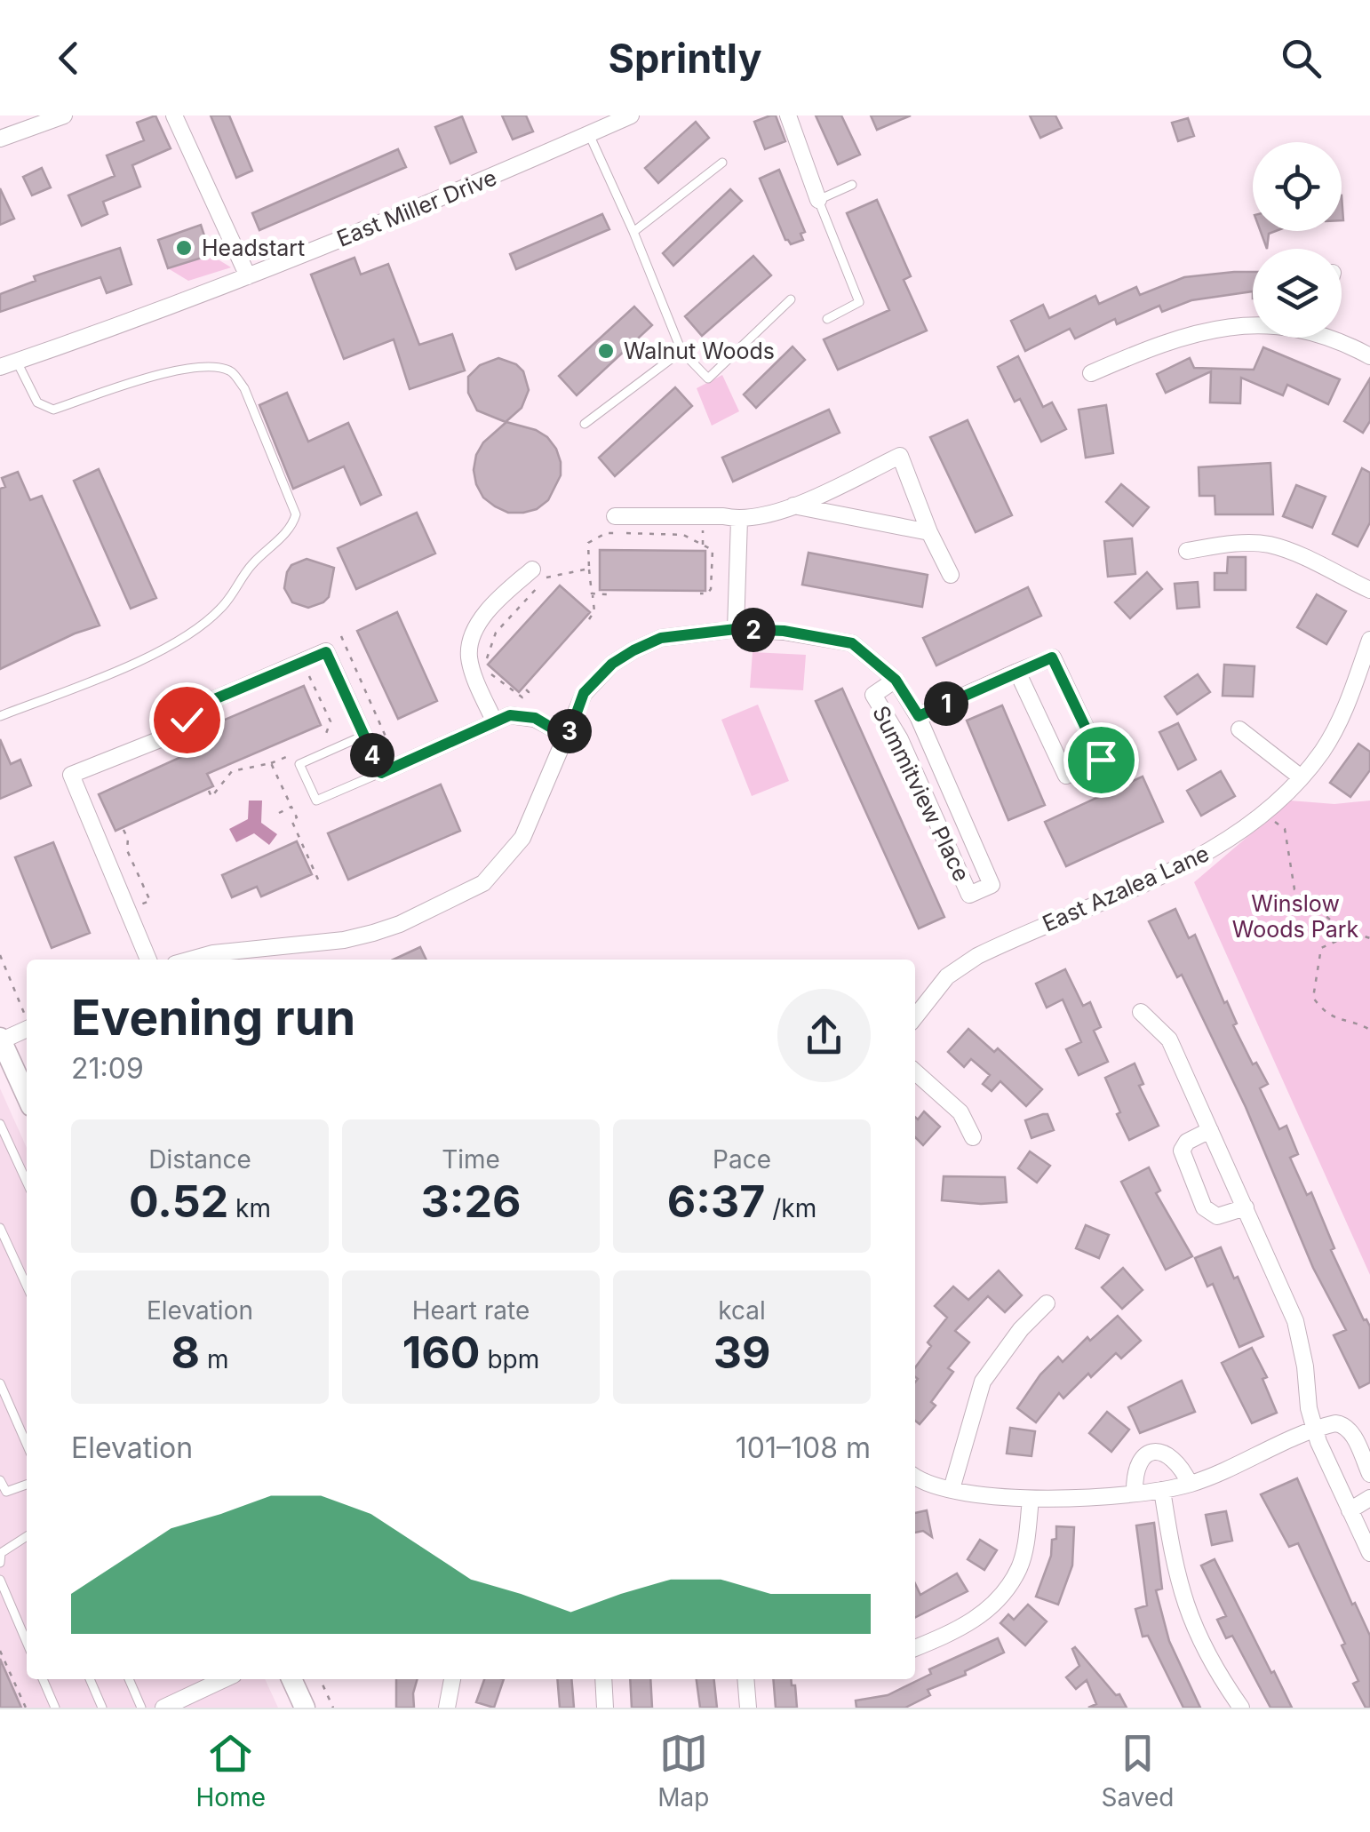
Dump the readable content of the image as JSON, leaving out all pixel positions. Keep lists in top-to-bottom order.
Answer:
{
  "streets": {
    "street": ["East Miller Drive", "Summitview Place", "East Azalea Lane"]
  },
  "parks": ["Winslow Woods Park"],
  "places": ["Headstart", "Walnut Woods"],
  "page": {
    "header": "Sprintly",
    "pins": [
      "2",
      "1",
      "3",
      "4"
    ],
    "heading": ["Evening run", "21:09"],
    "stats": [
      ["Distance", "0.52 km"],
      ["Time", "3:26"],
      ["Pace", "6:37 /km"],
      ["Elevation", "8 m"],
      ["Heart rate", "160 bpm"],
      ["kcal", "39"]
    ],
    "chart": ["Elevation", "101–108 m"],
    "tabs": ["Home", "Map", "Saved"]
  }
}
